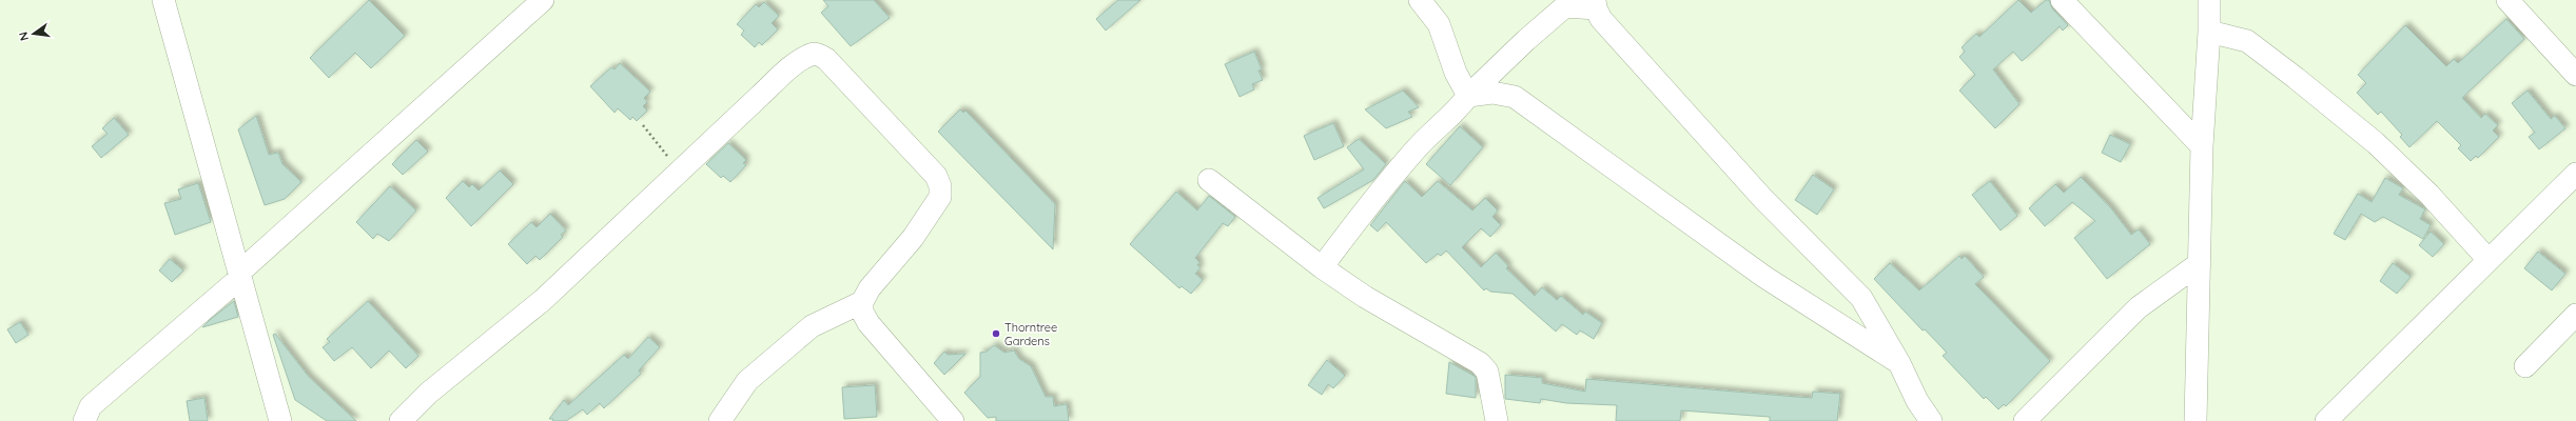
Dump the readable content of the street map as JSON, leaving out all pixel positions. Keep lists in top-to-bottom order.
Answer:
{
  "places": ["Thorntree Gardens"],
  "north": "left"
}
